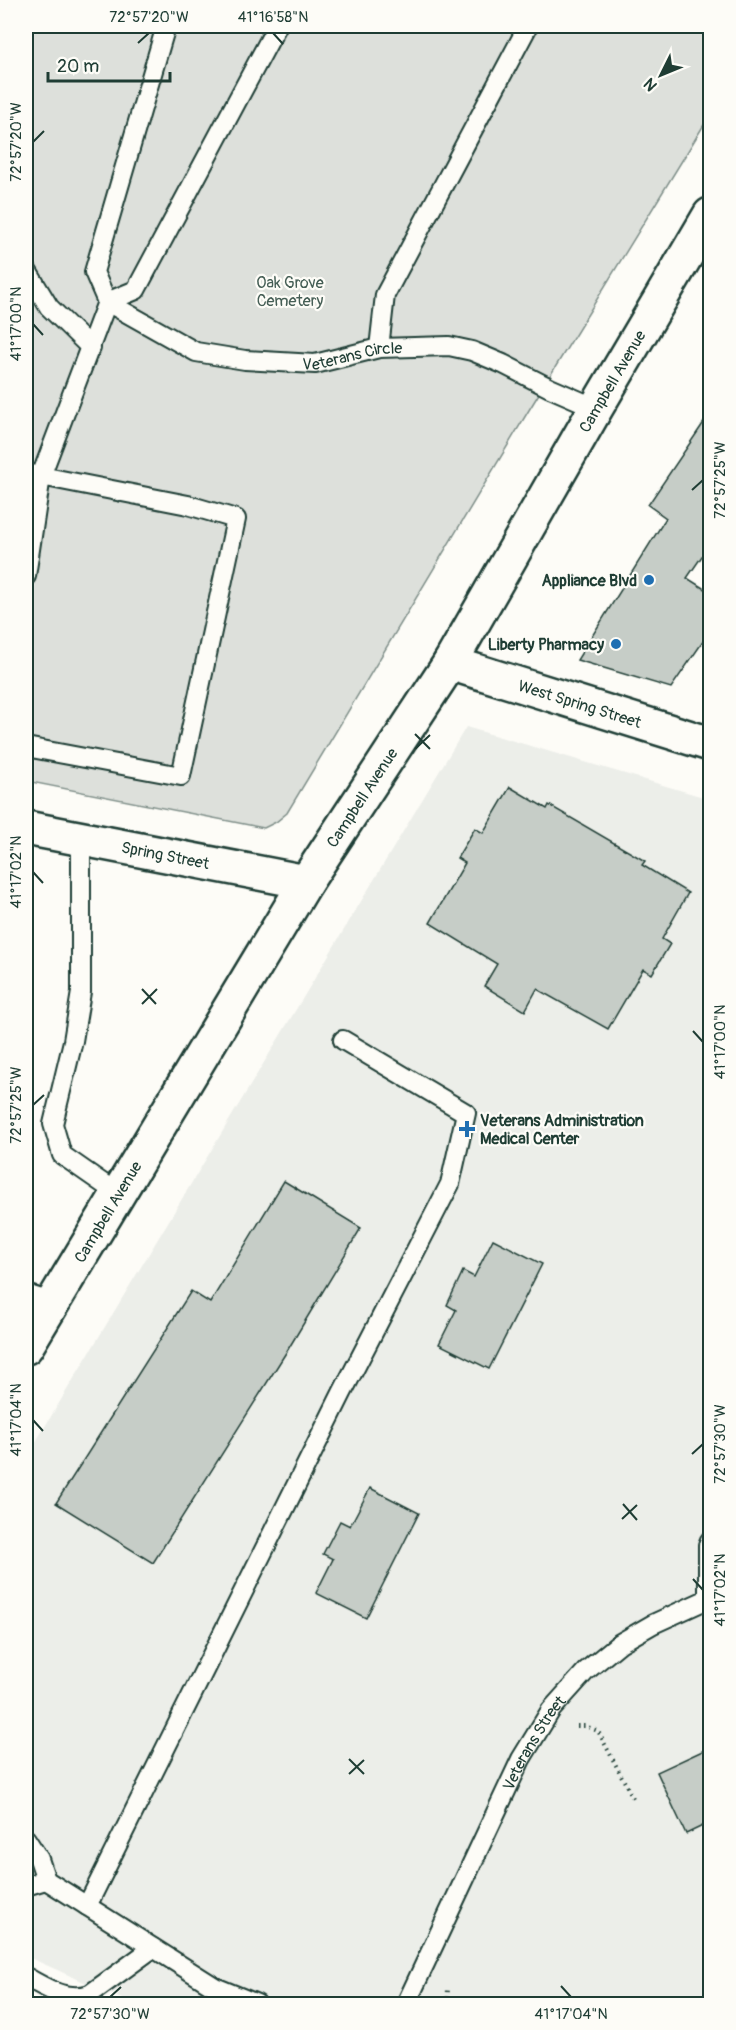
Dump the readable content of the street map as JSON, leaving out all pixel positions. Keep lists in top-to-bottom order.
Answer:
{
  "streets": {
    "main road": ["Campbell Avenue", "West Spring Street", "Spring Street"],
    "lane": ["Veterans Circle", "Veterans Street"]
  },
  "crossings": [
    ["Veterans Circle", "Campbell Avenue"],
    ["Campbell Avenue", "West Spring Street"],
    ["Campbell Avenue", "Spring Street"]
  ],
  "parks": ["Oak Grove Cemetery"],
  "places": {
    "other": ["Appliance Blvd", "Liberty Pharmacy"],
    "health": ["Veterans Administration Medical Center"]
  },
  "scale_bar": "20 m",
  "north": "bottom left",
  "coordinates": [
    "72°57'20\"W",
    "41°16'58\"N",
    "41°17'00\"N",
    "72°57'25\"W",
    "41°17'02\"N",
    "41°17'04\"N",
    "72°57'30\"W"
  ]
}
